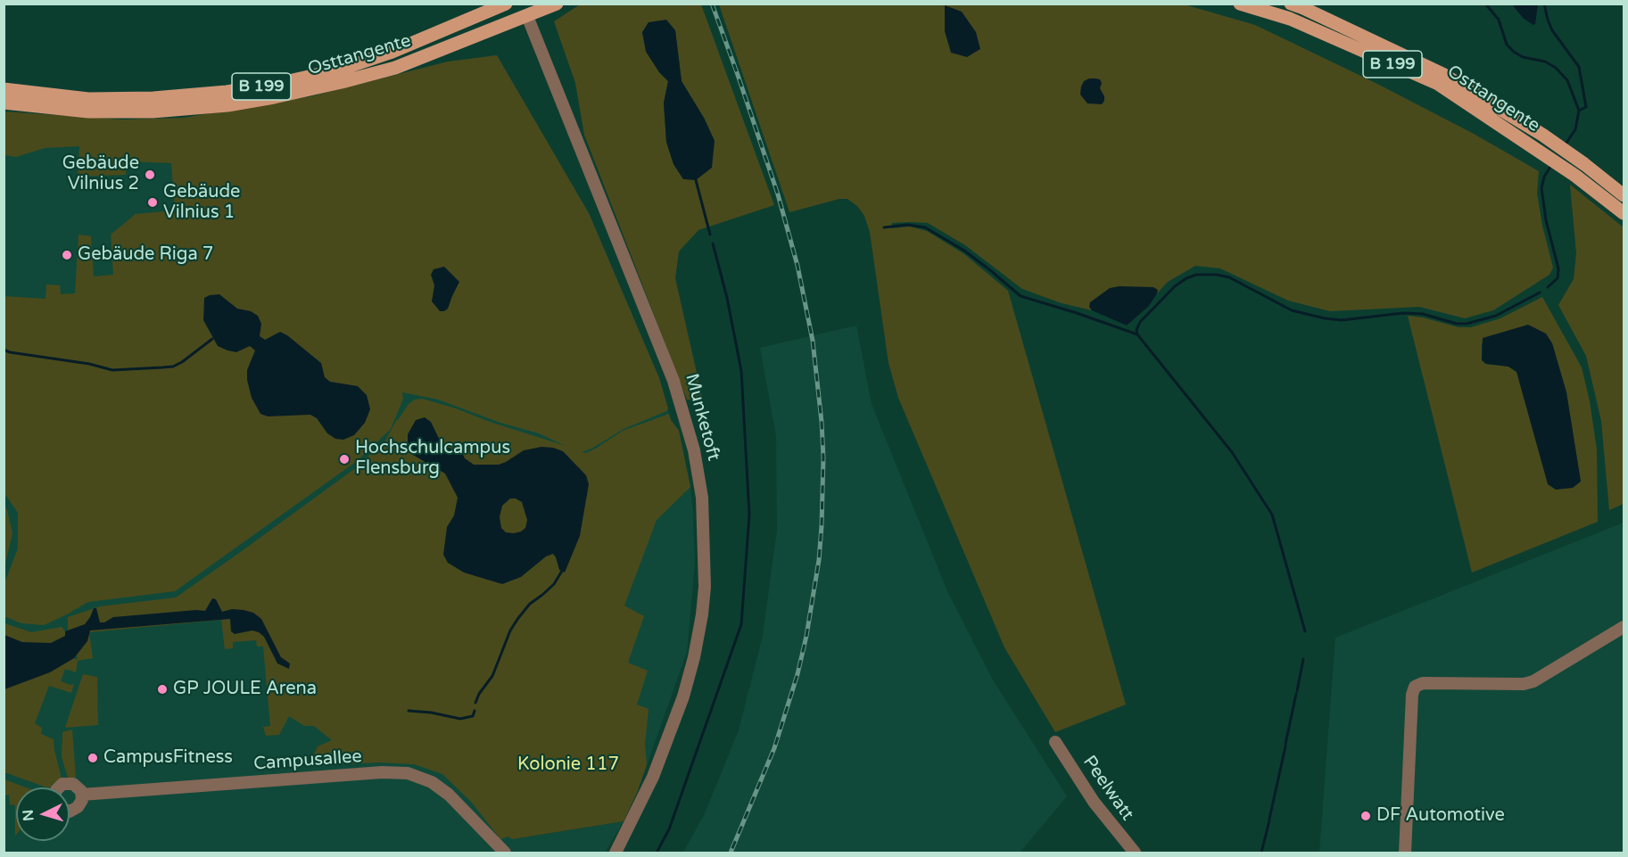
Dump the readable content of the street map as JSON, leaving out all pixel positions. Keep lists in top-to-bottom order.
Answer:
{
  "streets": {
    "main road": ["Osttangente", "B 199"],
    "street": ["Munketoft", "Campusallee", "Peelwatt"]
  },
  "crossings": [
    ["Osttangente", "Munketoft"]
  ],
  "parks": ["Kolonie 117"],
  "places": [
    "Gebäude Vilnius 2",
    "Gebäude Vilnius 1",
    "Gebäude Riga 7",
    "Hochschulcampus Flensburg",
    "GP JOULE Arena",
    "CampusFitness",
    "DF Automotive"
  ],
  "north": "left"
}
